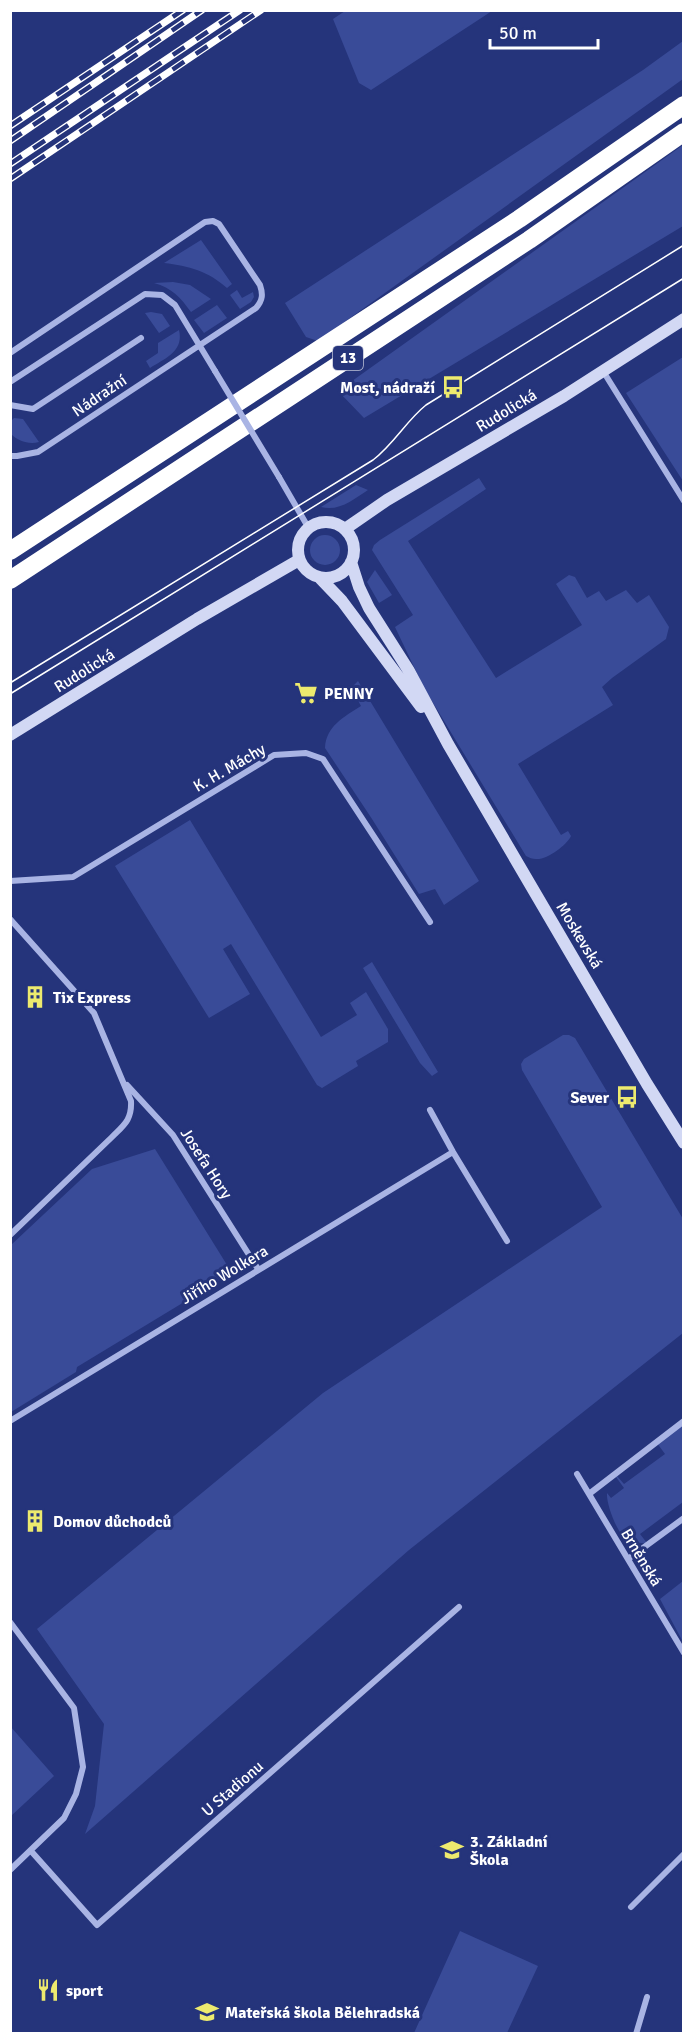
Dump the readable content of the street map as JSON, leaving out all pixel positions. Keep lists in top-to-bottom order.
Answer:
{
  "streets": {
    "highway": ["13"],
    "street": [
      "Nádražní",
      "Rudolická",
      "K. H. Máchy",
      "Moskevská",
      "Josefa Hory",
      "Jiřího Wolkera",
      "Brněnská",
      "U Stadionu"
    ]
  },
  "crossings": [
    ["Rudolická", "Moskevská"],
    ["Josefa Hory", "Jiřího Wolkera"]
  ],
  "places": {
    "bus stop": ["Most, nádraží", "Sever"],
    "supermarket": ["PENNY"],
    "building": ["Tix Express", "Domov důchodců"],
    "school or university": ["3. Základní Škola", "Mateřská škola Bělehradská"],
    "restaurant": ["sport"]
  },
  "scale_bar": "50 m"
}
